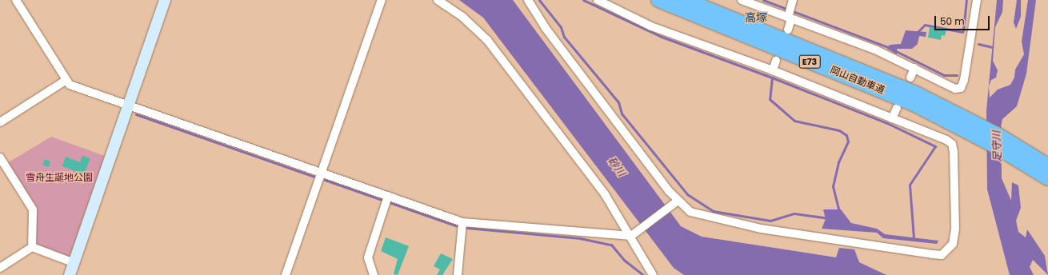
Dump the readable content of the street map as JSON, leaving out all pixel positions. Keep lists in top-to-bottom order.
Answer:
{
  "streets": {
    "highway": ["E73", "岡山自動車道"]
  },
  "districts": ["高塚"],
  "water": ["足守川", "砂川"],
  "parks": ["雪舟生誕地公園"],
  "scale_bar": "50 m"
}
